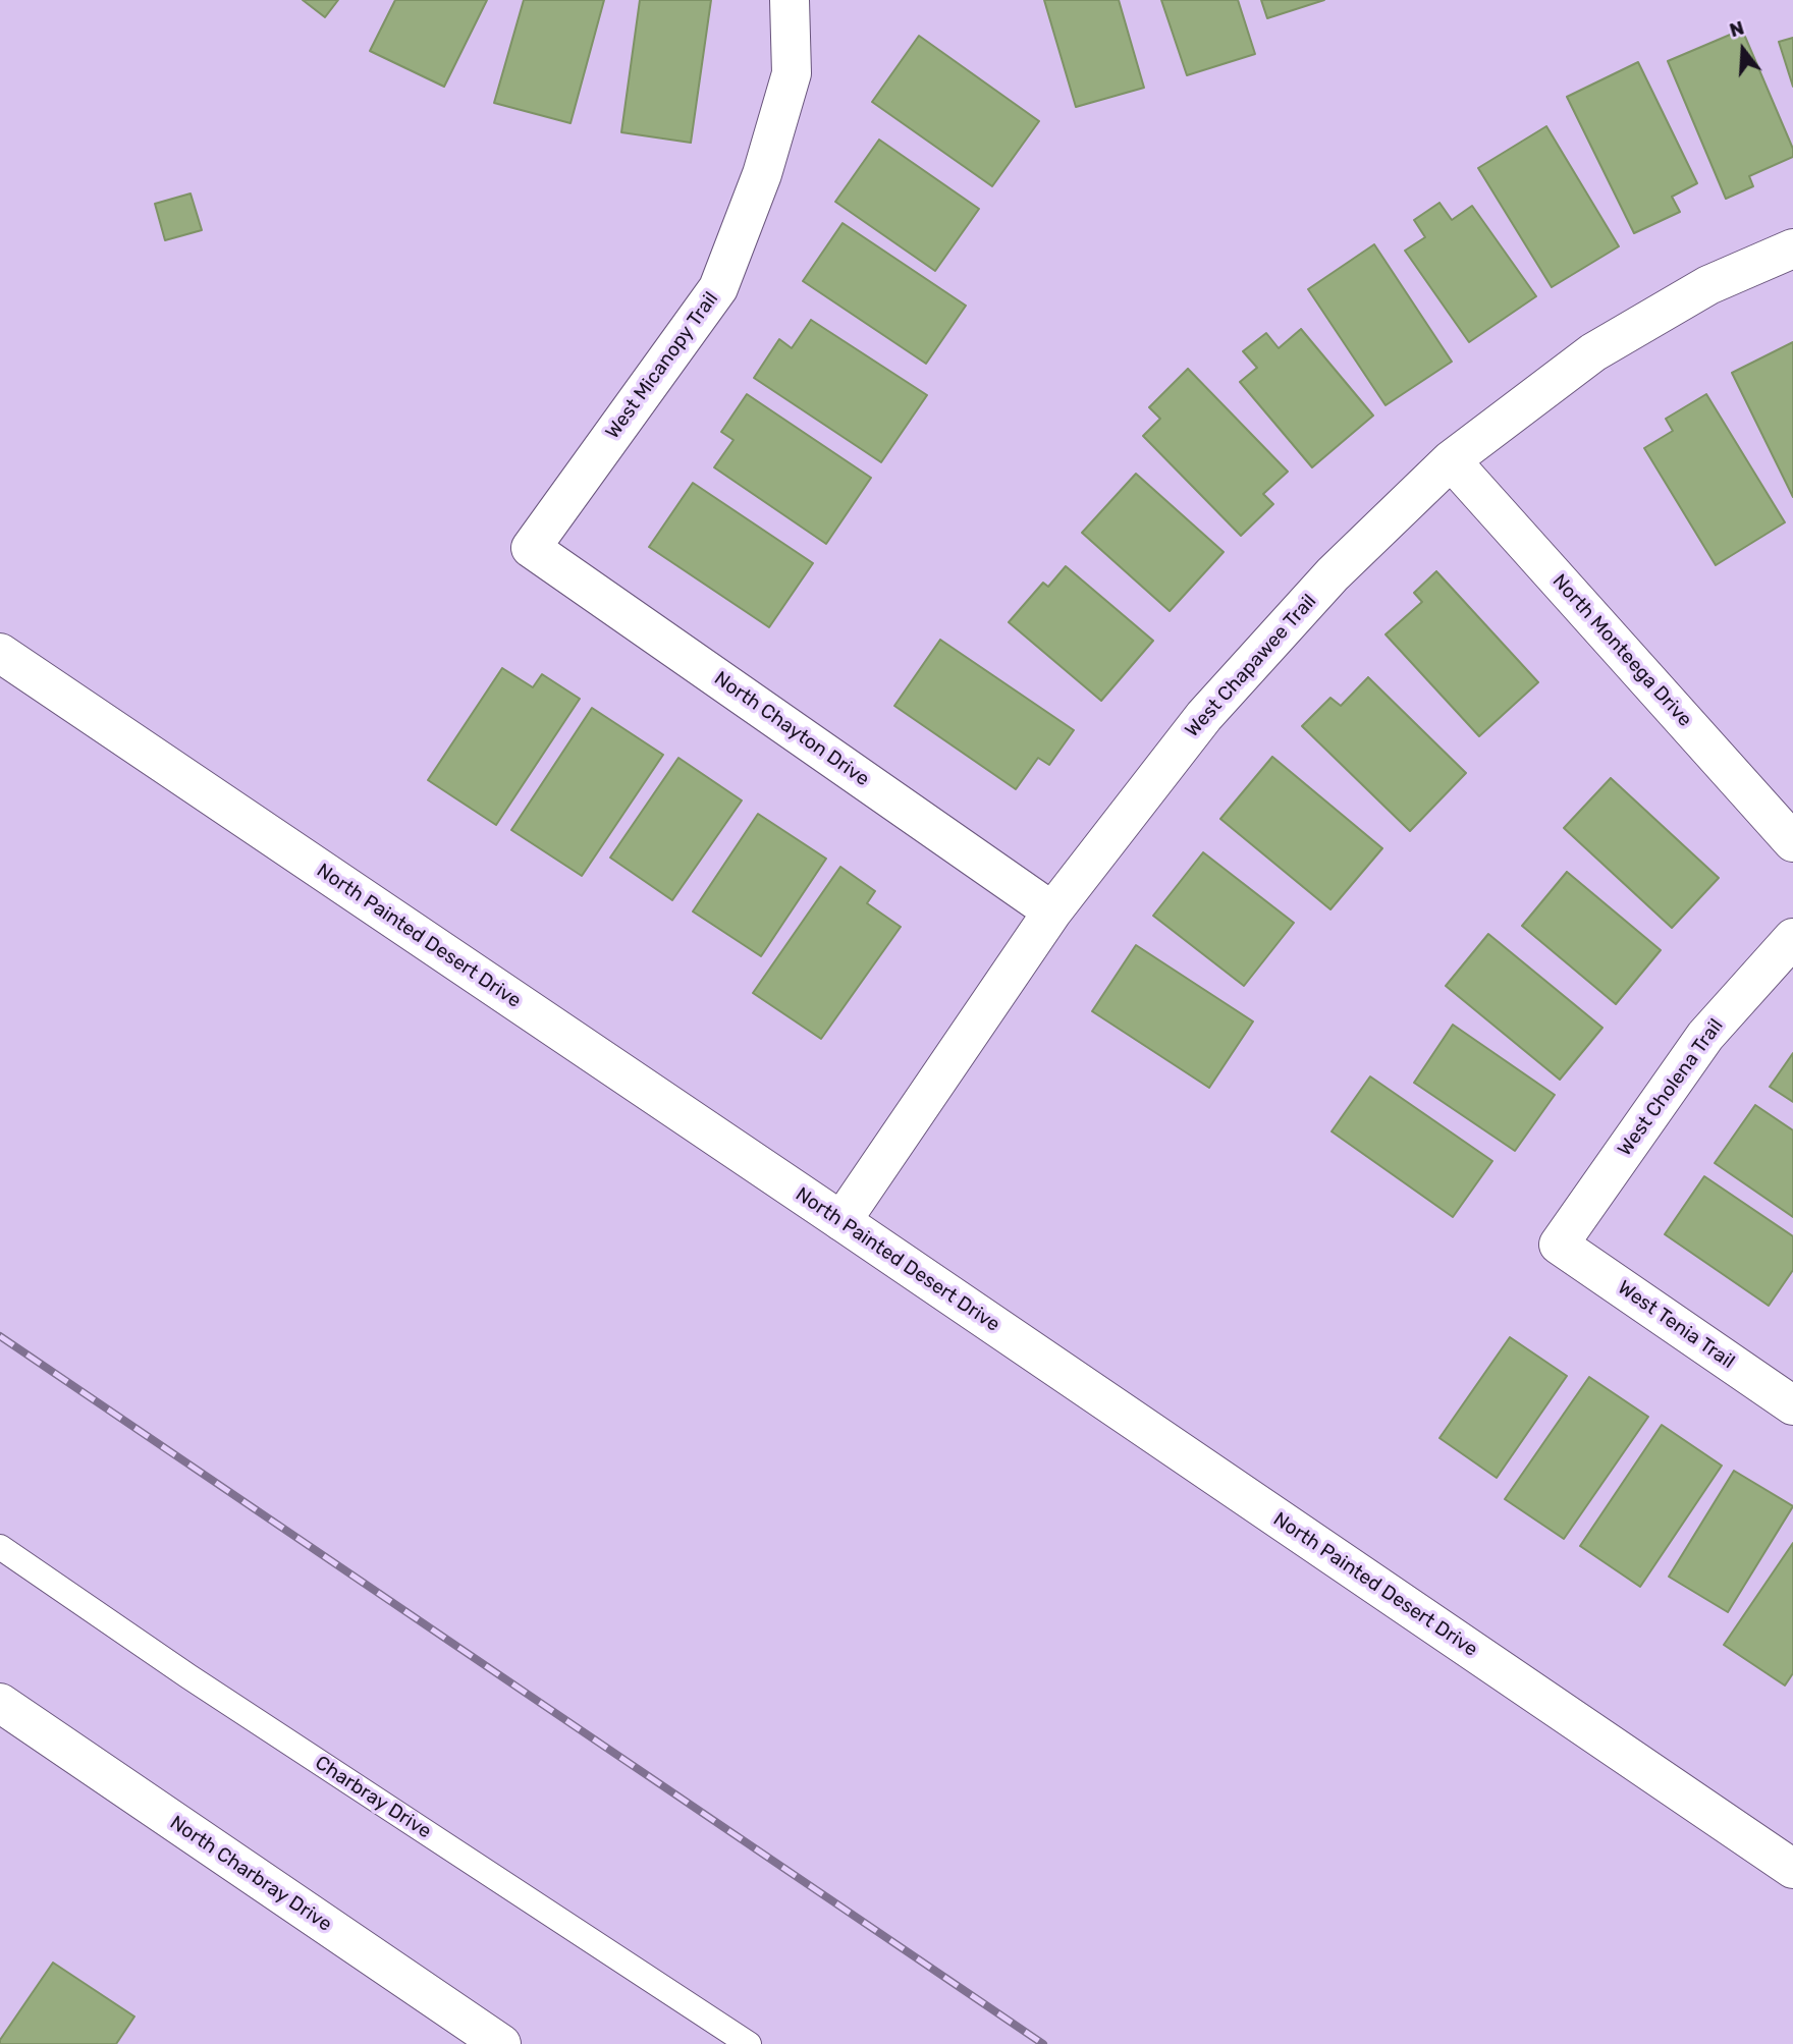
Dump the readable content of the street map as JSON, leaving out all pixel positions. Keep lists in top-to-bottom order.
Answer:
{
  "streets": {
    "street": [
      "West Micanopy Trail",
      "North Monteega Drive",
      "West Chapawee Trail",
      "North Chayton Drive",
      "North Painted Desert Drive",
      "West Cholena Trail",
      "West Tenia Trail",
      "North Charbray Drive"
    ],
    "lane": ["Charbray Drive"]
  },
  "crossings": [
    ["West Micanopy Trail", "North Chayton Drive"],
    ["North Monteega Drive", "West Chapawee Trail"],
    ["West Chapawee Trail", "North Chayton Drive"],
    ["West Chapawee Trail", "North Painted Desert Drive"],
    ["West Cholena Trail", "West Tenia Trail"]
  ],
  "north": "top"
}
